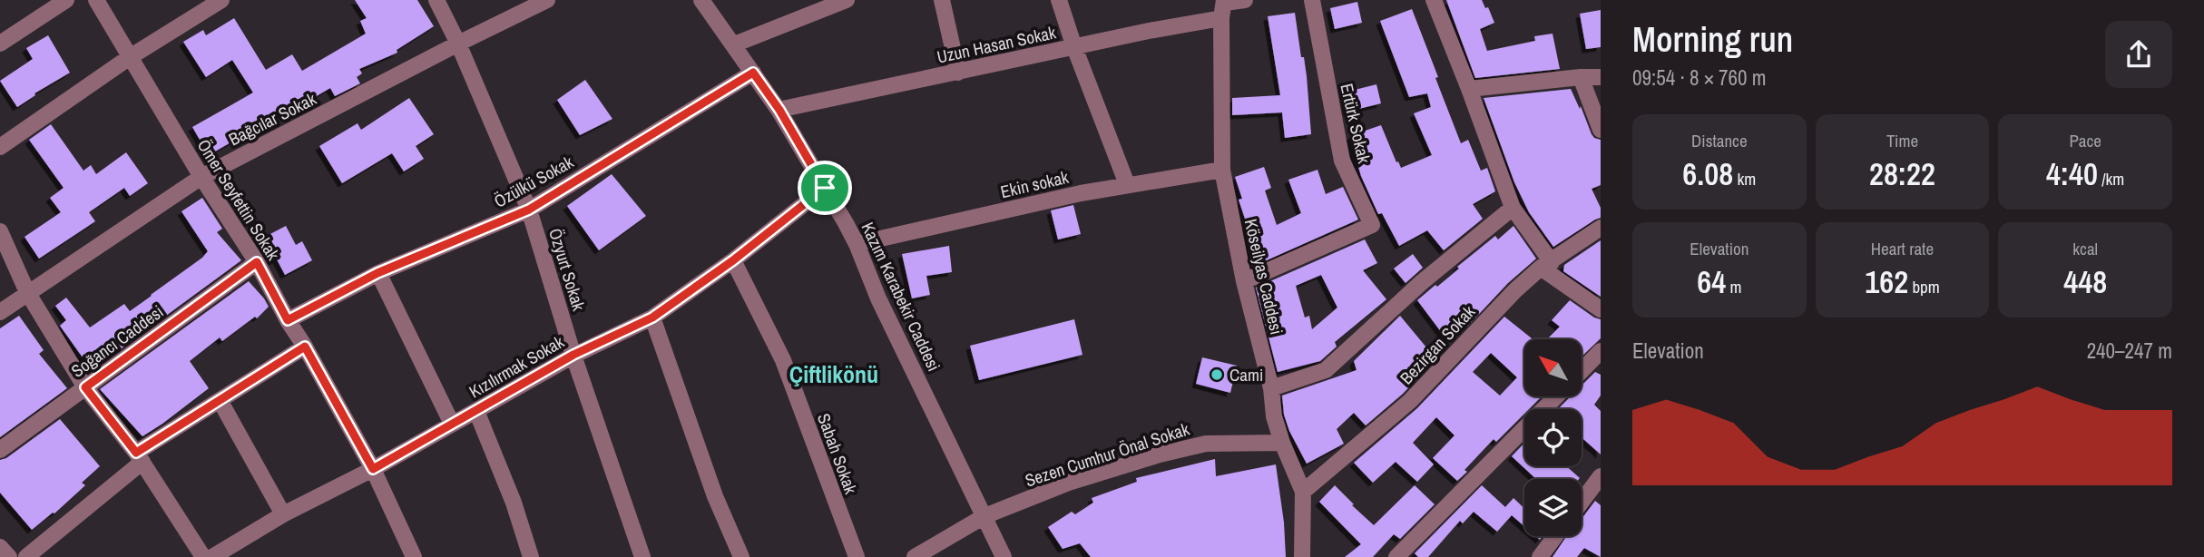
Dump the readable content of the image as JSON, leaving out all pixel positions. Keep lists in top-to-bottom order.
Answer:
{
  "streets": {
    "street": [
      "Uzun Hasan Sokak",
      "Bağcılar Sokak",
      "Ertürk Sokak",
      "Özülkü Sokak",
      "Ekin sokak",
      "Ömer Seyfettin Sokak",
      "Özyurt Sokak",
      "Köseilyas Caddesi",
      "Kazım Karabekir Caddesi",
      "Soğancı Caddesi",
      "Bezirgan Sokak",
      "Kızılırmak Sokak",
      "Sabah Sokak",
      "Sezen Cumhur Önal Sokak"
    ]
  },
  "crossings": [
    ["Uzun Hasan Sokak", "Köseilyas Caddesi"],
    ["Uzun Hasan Sokak", "Kazım Karabekir Caddesi"],
    ["Bağcılar Sokak", "Ömer Seyfettin Sokak"],
    ["Bağcılar Sokak", "Özyurt Sokak"],
    ["Ertürk Sokak", "Köseilyas Caddesi"],
    ["Özülkü Sokak", "Ömer Seyfettin Sokak"],
    ["Özülkü Sokak", "Özyurt Sokak"],
    ["Özülkü Sokak", "Kazım Karabekir Caddesi"],
    ["Ekin sokak", "Köseilyas Caddesi"],
    ["Ekin sokak", "Kazım Karabekir Caddesi"],
    ["Ömer Seyfettin Sokak", "Soğancı Caddesi"],
    ["Ömer Seyfettin Sokak", "Kızılırmak Sokak"],
    ["Özyurt Sokak", "Kızılırmak Sokak"],
    ["Köseilyas Caddesi", "Bezirgan Sokak"],
    ["Köseilyas Caddesi", "Sezen Cumhur Önal Sokak"],
    ["Kazım Karabekir Caddesi", "Kızılırmak Sokak"],
    ["Kazım Karabekir Caddesi", "Sezen Cumhur Önal Sokak"],
    ["Kızılırmak Sokak", "Sabah Sokak"]
  ],
  "districts": ["Çiftlikönü"],
  "places": ["Cami"],
  "north": "top left",
  "page": {
    "heading": ["Morning run", "09:54 · 8 × 760 m"],
    "stats": [
      ["Distance", "6.08 km"],
      ["Time", "28:22"],
      ["Pace", "4:40 /km"],
      ["Elevation", "64 m"],
      ["Heart rate", "162 bpm"],
      ["kcal", "448"]
    ],
    "chart": ["Elevation", "240–247 m"]
  }
}
